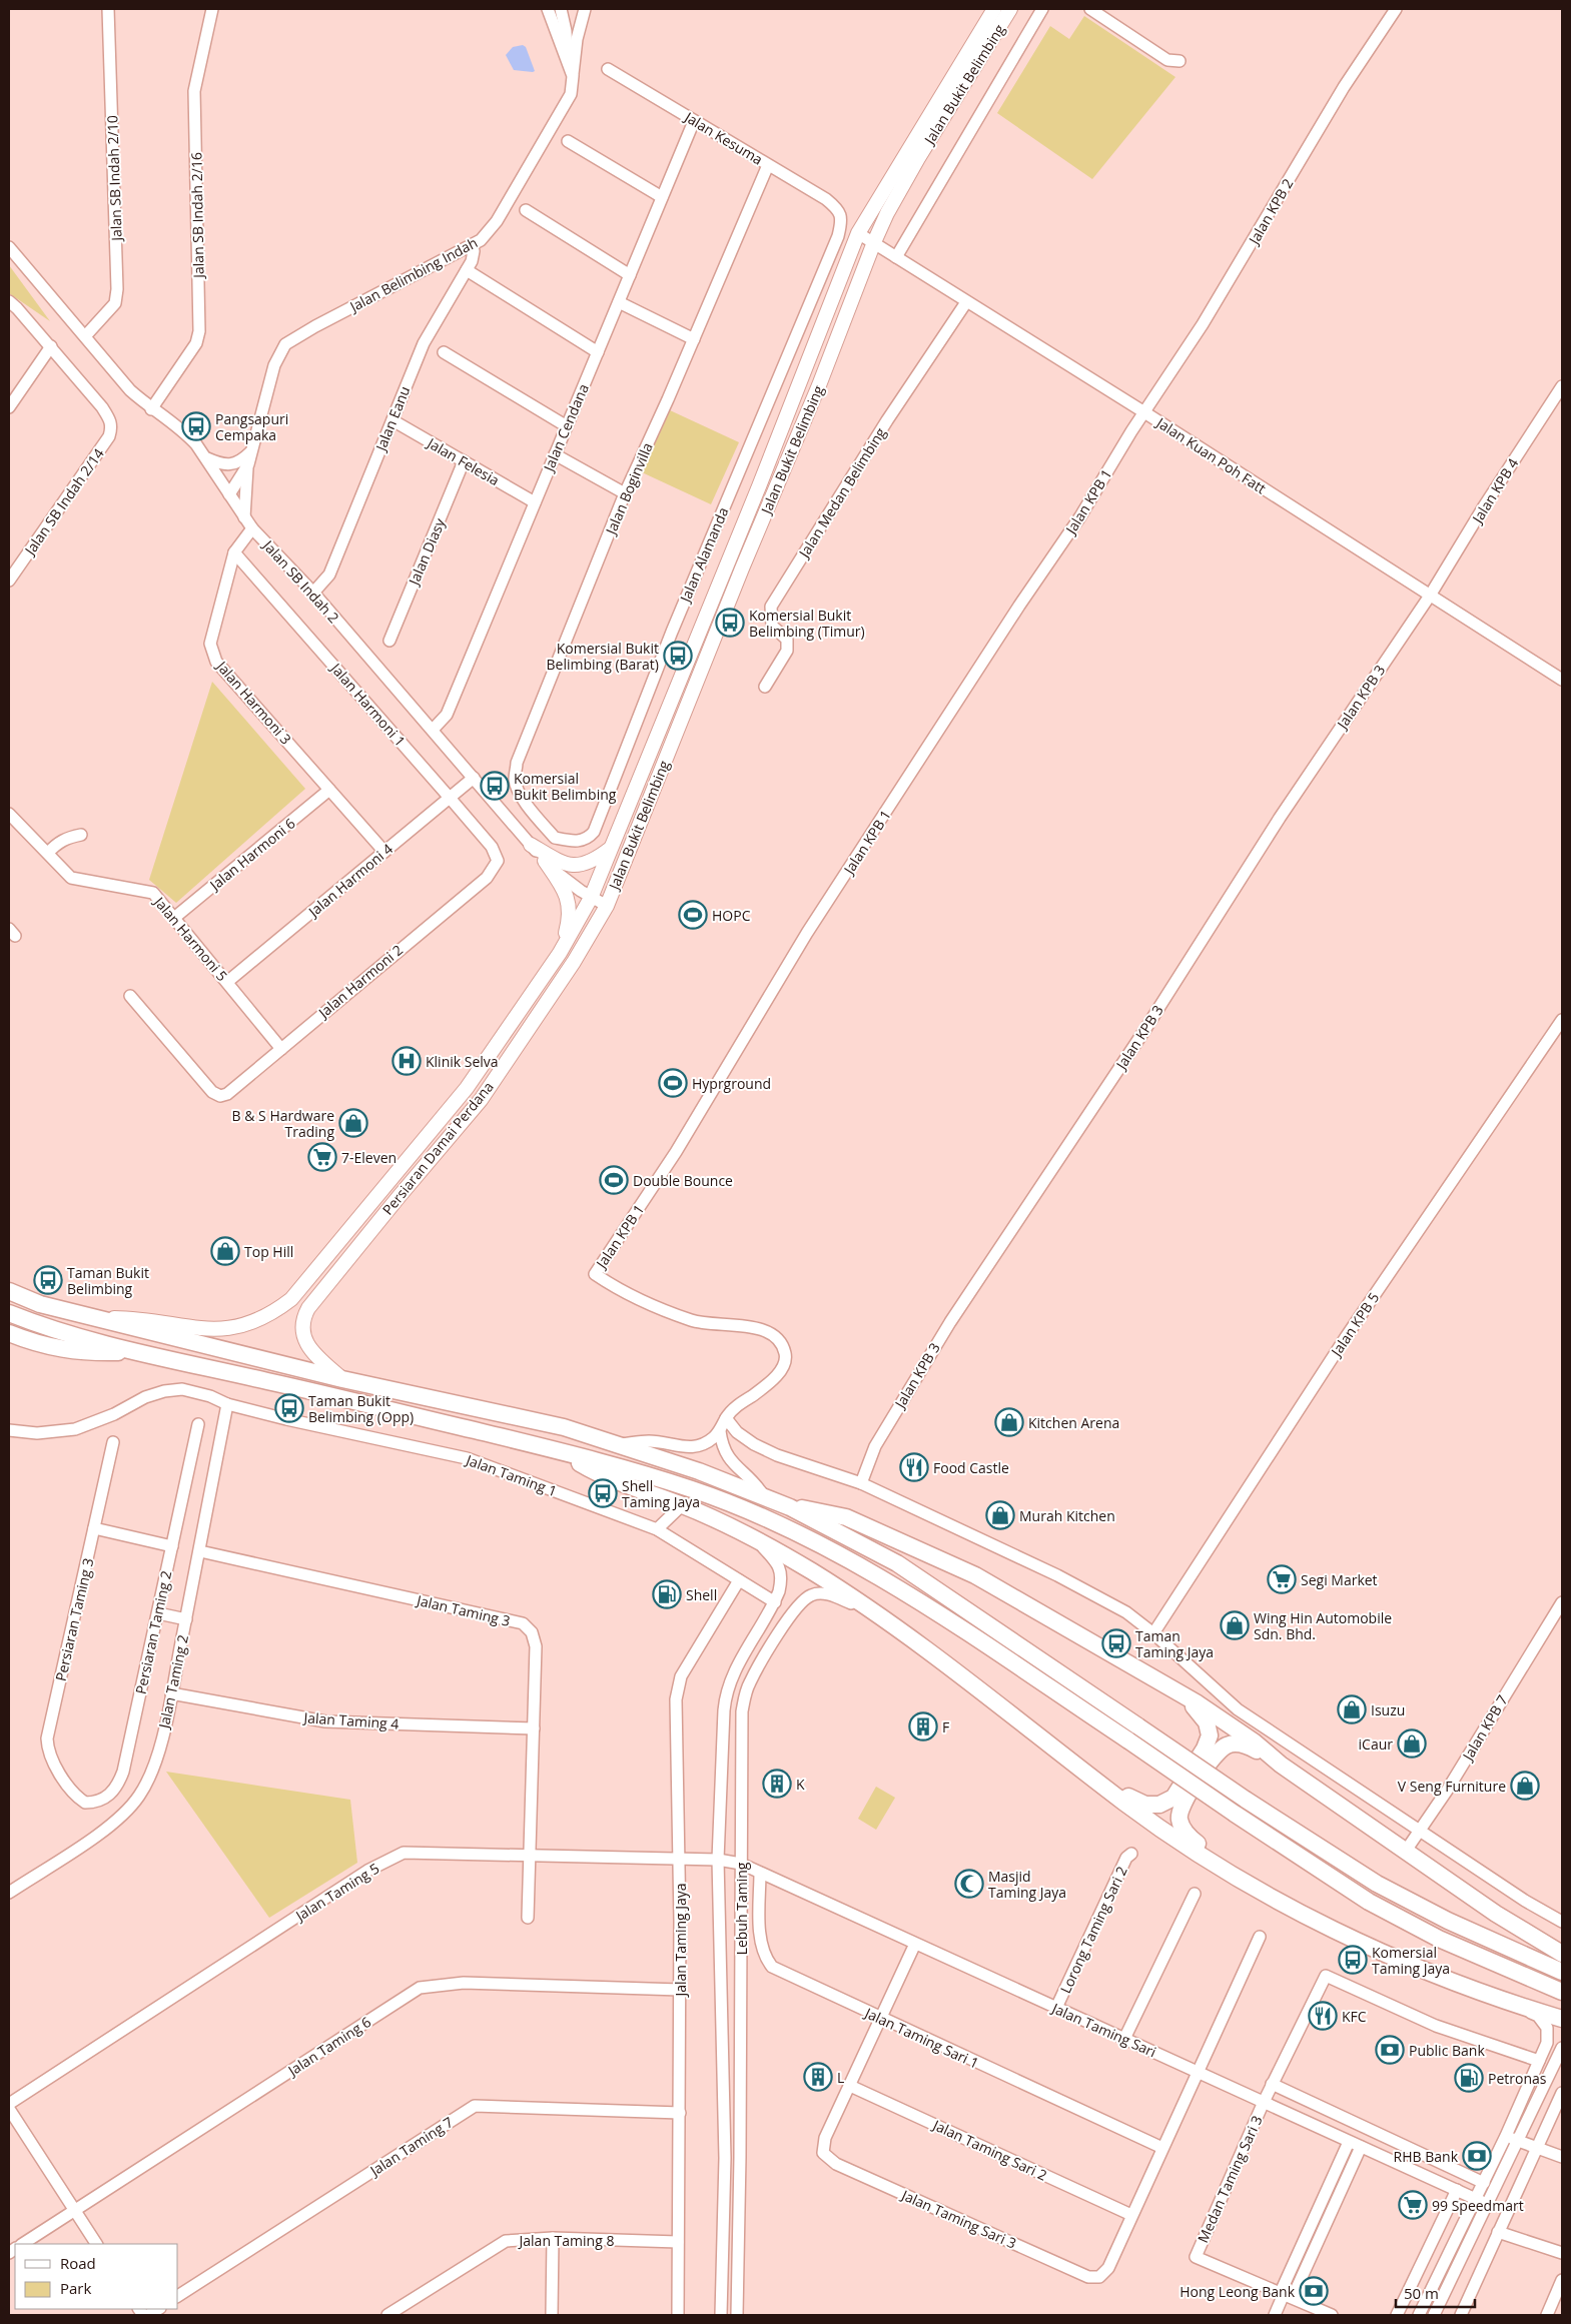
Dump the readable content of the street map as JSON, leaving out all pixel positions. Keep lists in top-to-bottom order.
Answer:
{
  "streets": {
    "main road": ["Jalan Bukit Belimbing", "Persiaran Damai Perdana"],
    "street": [
      "Jalan Kesuma",
      "Jalan SB Indah 2/10",
      "Jalan KPB 2",
      "Jalan SB Indah 2/16",
      "Jalan Belimbing Indah",
      "Jalan Eanu",
      "Jalan Cendana",
      "Jalan Kuan Poh Fatt",
      "Jalan Felesia",
      "Jalan Boginvilla",
      "Jalan KPB 4",
      "Jalan Medan Belimbing",
      "Jalan SB Indah 2/14",
      "Jalan KPB 1",
      "Jalan Diasy",
      "Jalan Alamanda",
      "Jalan SB Indah 2",
      "Jalan KPB 3",
      "Jalan Harmoni 3",
      "Jalan Harmoni 1",
      "Jalan Harmoni 6",
      "Jalan Harmoni 4",
      "Jalan Harmoni 5",
      "Jalan Harmoni 2",
      "Jalan KPB 5",
      "Jalan Taming 1",
      "Jalan Taming 3",
      "Persiaran Taming 3",
      "Persiaran Taming 2",
      "Jalan Taming 2",
      "Jalan Taming 4",
      "Jalan KPB 7",
      "Jalan Taming 5",
      "Lebuh Taming",
      "Lorong Taming Sari 2",
      "Jalan Taming Jaya",
      "Jalan Taming Sari",
      "Jalan Taming Sari 1",
      "Jalan Taming 6",
      "Jalan Taming 7",
      "Jalan Taming Sari 2",
      "Medan Taming Sari 3",
      "Jalan Taming Sari 3",
      "Jalan Taming 8"
    ]
  },
  "crossings": [
    ["Jalan Bukit Belimbing", "Jalan Kuan Poh Fatt"],
    ["Jalan Bukit Belimbing", "Jalan SB Indah 2"],
    ["Jalan Bukit Belimbing", "Persiaran Damai Perdana"],
    ["Jalan Kesuma", "Jalan Cendana"],
    ["Jalan Kesuma", "Jalan Boginvilla"],
    ["Jalan Kesuma", "Jalan Alamanda"],
    ["Jalan SB Indah 2/10", "Jalan SB Indah 2"],
    ["Jalan KPB 2", "Jalan Kuan Poh Fatt"],
    ["Jalan KPB 2", "Jalan KPB 1"],
    ["Jalan SB Indah 2/16", "Jalan SB Indah 2"],
    ["Jalan Belimbing Indah", "Jalan Eanu"],
    ["Jalan Belimbing Indah", "Jalan SB Indah 2"],
    ["Jalan Eanu", "Jalan Felesia"],
    ["Jalan Eanu", "Jalan SB Indah 2"],
    ["Jalan Cendana", "Jalan Felesia"],
    ["Jalan Cendana", "Jalan SB Indah 2"],
    ["Jalan Kuan Poh Fatt", "Jalan KPB 4"],
    ["Jalan Kuan Poh Fatt", "Jalan Medan Belimbing"],
    ["Jalan Kuan Poh Fatt", "Jalan KPB 1"],
    ["Jalan Kuan Poh Fatt", "Jalan KPB 3"],
    ["Jalan Felesia", "Jalan Diasy"],
    ["Jalan Boginvilla", "Jalan Alamanda"],
    ["Jalan KPB 4", "Jalan KPB 3"],
    ["Jalan SB Indah 2", "Jalan Harmoni 3"],
    ["Jalan SB Indah 2", "Jalan Harmoni 4"],
    ["Jalan SB Indah 2", "Persiaran Damai Perdana"],
    ["Jalan Harmoni 3", "Jalan Harmoni 1"],
    ["Jalan Harmoni 3", "Jalan Harmoni 6"],
    ["Jalan Harmoni 3", "Jalan Harmoni 4"],
    ["Jalan Harmoni 1", "Jalan Harmoni 4"],
    ["Jalan Harmoni 1", "Jalan Harmoni 2"],
    ["Jalan Harmoni 6", "Jalan Harmoni 5"],
    ["Jalan Harmoni 4", "Jalan Harmoni 5"],
    ["Jalan Harmoni 5", "Jalan Harmoni 2"],
    ["Jalan Taming 1", "Jalan Taming 2"],
    ["Jalan Taming 1", "Lebuh Taming"],
    ["Jalan Taming 1", "Jalan Taming Jaya"],
    ["Jalan Taming 3", "Jalan Taming 2"],
    ["Jalan Taming 3", "Jalan Taming 4"],
    ["Jalan Taming 3", "Jalan Taming 5"],
    ["Persiaran Taming 3", "Persiaran Taming 2"],
    ["Jalan Taming 2", "Jalan Taming 4"],
    ["Jalan Taming 5", "Lebuh Taming"],
    ["Jalan Taming 5", "Jalan Taming Jaya"],
    ["Jalan Taming 5", "Jalan Taming Sari"],
    ["Lebuh Taming", "Jalan Taming Sari"],
    ["Lorong Taming Sari 2", "Jalan Taming Sari"],
    ["Jalan Taming Jaya", "Jalan Taming 6"],
    ["Jalan Taming Jaya", "Jalan Taming 7"],
    ["Jalan Taming Jaya", "Jalan Taming 8"],
    ["Jalan Taming Sari", "Jalan Taming Sari 1"],
    ["Jalan Taming Sari", "Medan Taming Sari 3"],
    ["Jalan Taming Sari 2", "Jalan Taming Sari 3"]
  ],
  "places": {
    "bus stop": [
      "Pangsapuri Cempaka",
      "Komersial Bukit Belimbing (Timur)",
      "Komersial Bukit Belimbing (Barat)",
      "Komersial Bukit Belimbing",
      "Taman Bukit Belimbing",
      "Taman Bukit Belimbing (Opp)",
      "Shell Taming Jaya",
      "Taman Taming Jaya",
      "Komersial Taming Jaya"
    ],
    "sports": ["HOPC", "Hyprground", "Double Bounce"],
    "hospital": ["Klinik Selva"],
    "shop": [
      "B & S Hardware Trading",
      "Top Hill",
      "Kitchen Arena",
      "Murah Kitchen",
      "Wing Hin Automobile Sdn. Bhd.",
      "Isuzu",
      "iCaur",
      "V Seng Furniture"
    ],
    "supermarket": ["7-Eleven", "Segi Market", "99 Speedmart"],
    "restaurant": ["Food Castle", "KFC"],
    "fuel station": ["Shell", "Petronas"],
    "building": ["F", "K", "L"],
    "mosque": ["Masjid Taming Jaya"],
    "bank": ["Public Bank", "RHB Bank", "Hong Leong Bank"]
  },
  "legend": ["Road", "Park"],
  "scale_bar": "50 m"
}
